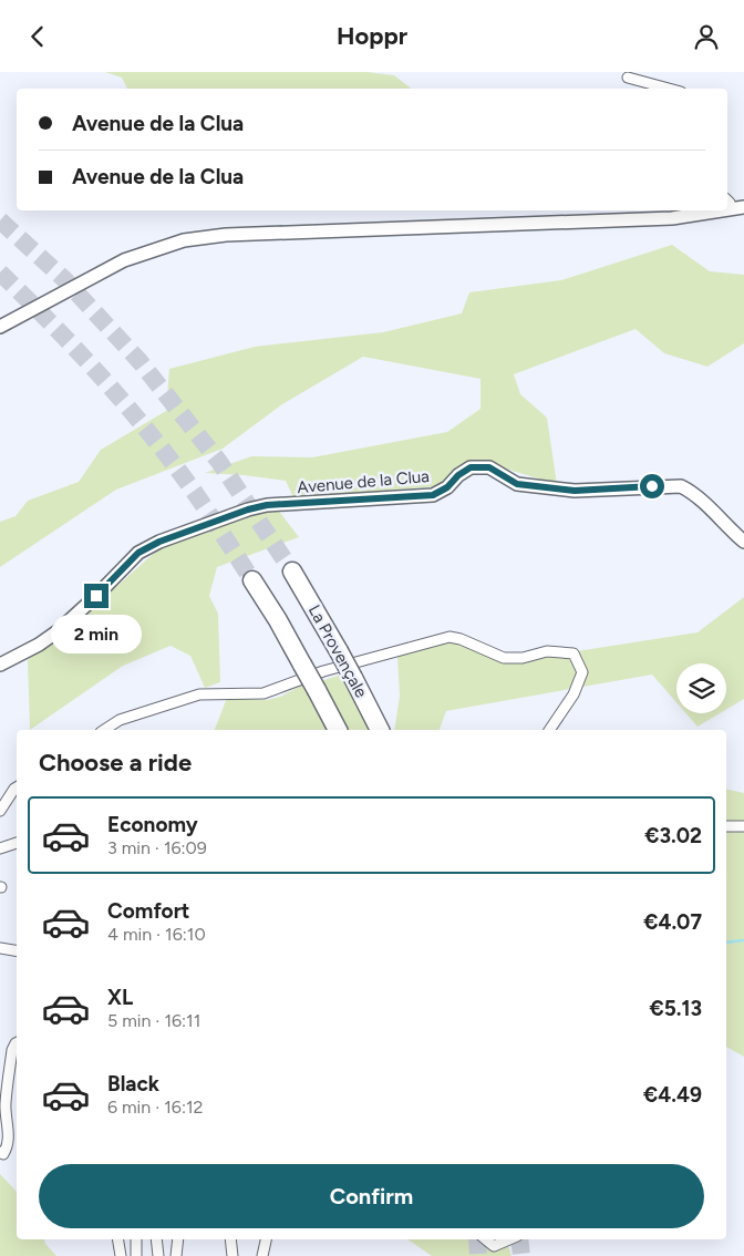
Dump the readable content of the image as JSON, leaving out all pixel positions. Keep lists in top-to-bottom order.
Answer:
{
  "streets": {
    "highway": ["La Provençale"],
    "street": ["Avenue de la Clua"]
  },
  "page": {
    "header": "Hoppr",
    "banner": ["Avenue de la Clua", "Avenue de la Clua"],
    "bubble": "2 min",
    "heading": "Choose a ride",
    "list": [
      {
        "name": "Economy",
        "note": "3 min · 16:09",
        "value": "€3.02"
      },
      {
        "name": "Comfort",
        "note": "4 min · 16:10",
        "value": "€4.07"
      },
      {
        "name": "XL",
        "note": "5 min · 16:11",
        "value": "€5.13"
      },
      {
        "name": "Black",
        "note": "6 min · 16:12",
        "value": "€4.49"
      }
    ],
    "buttons": "Confirm"
  }
}
